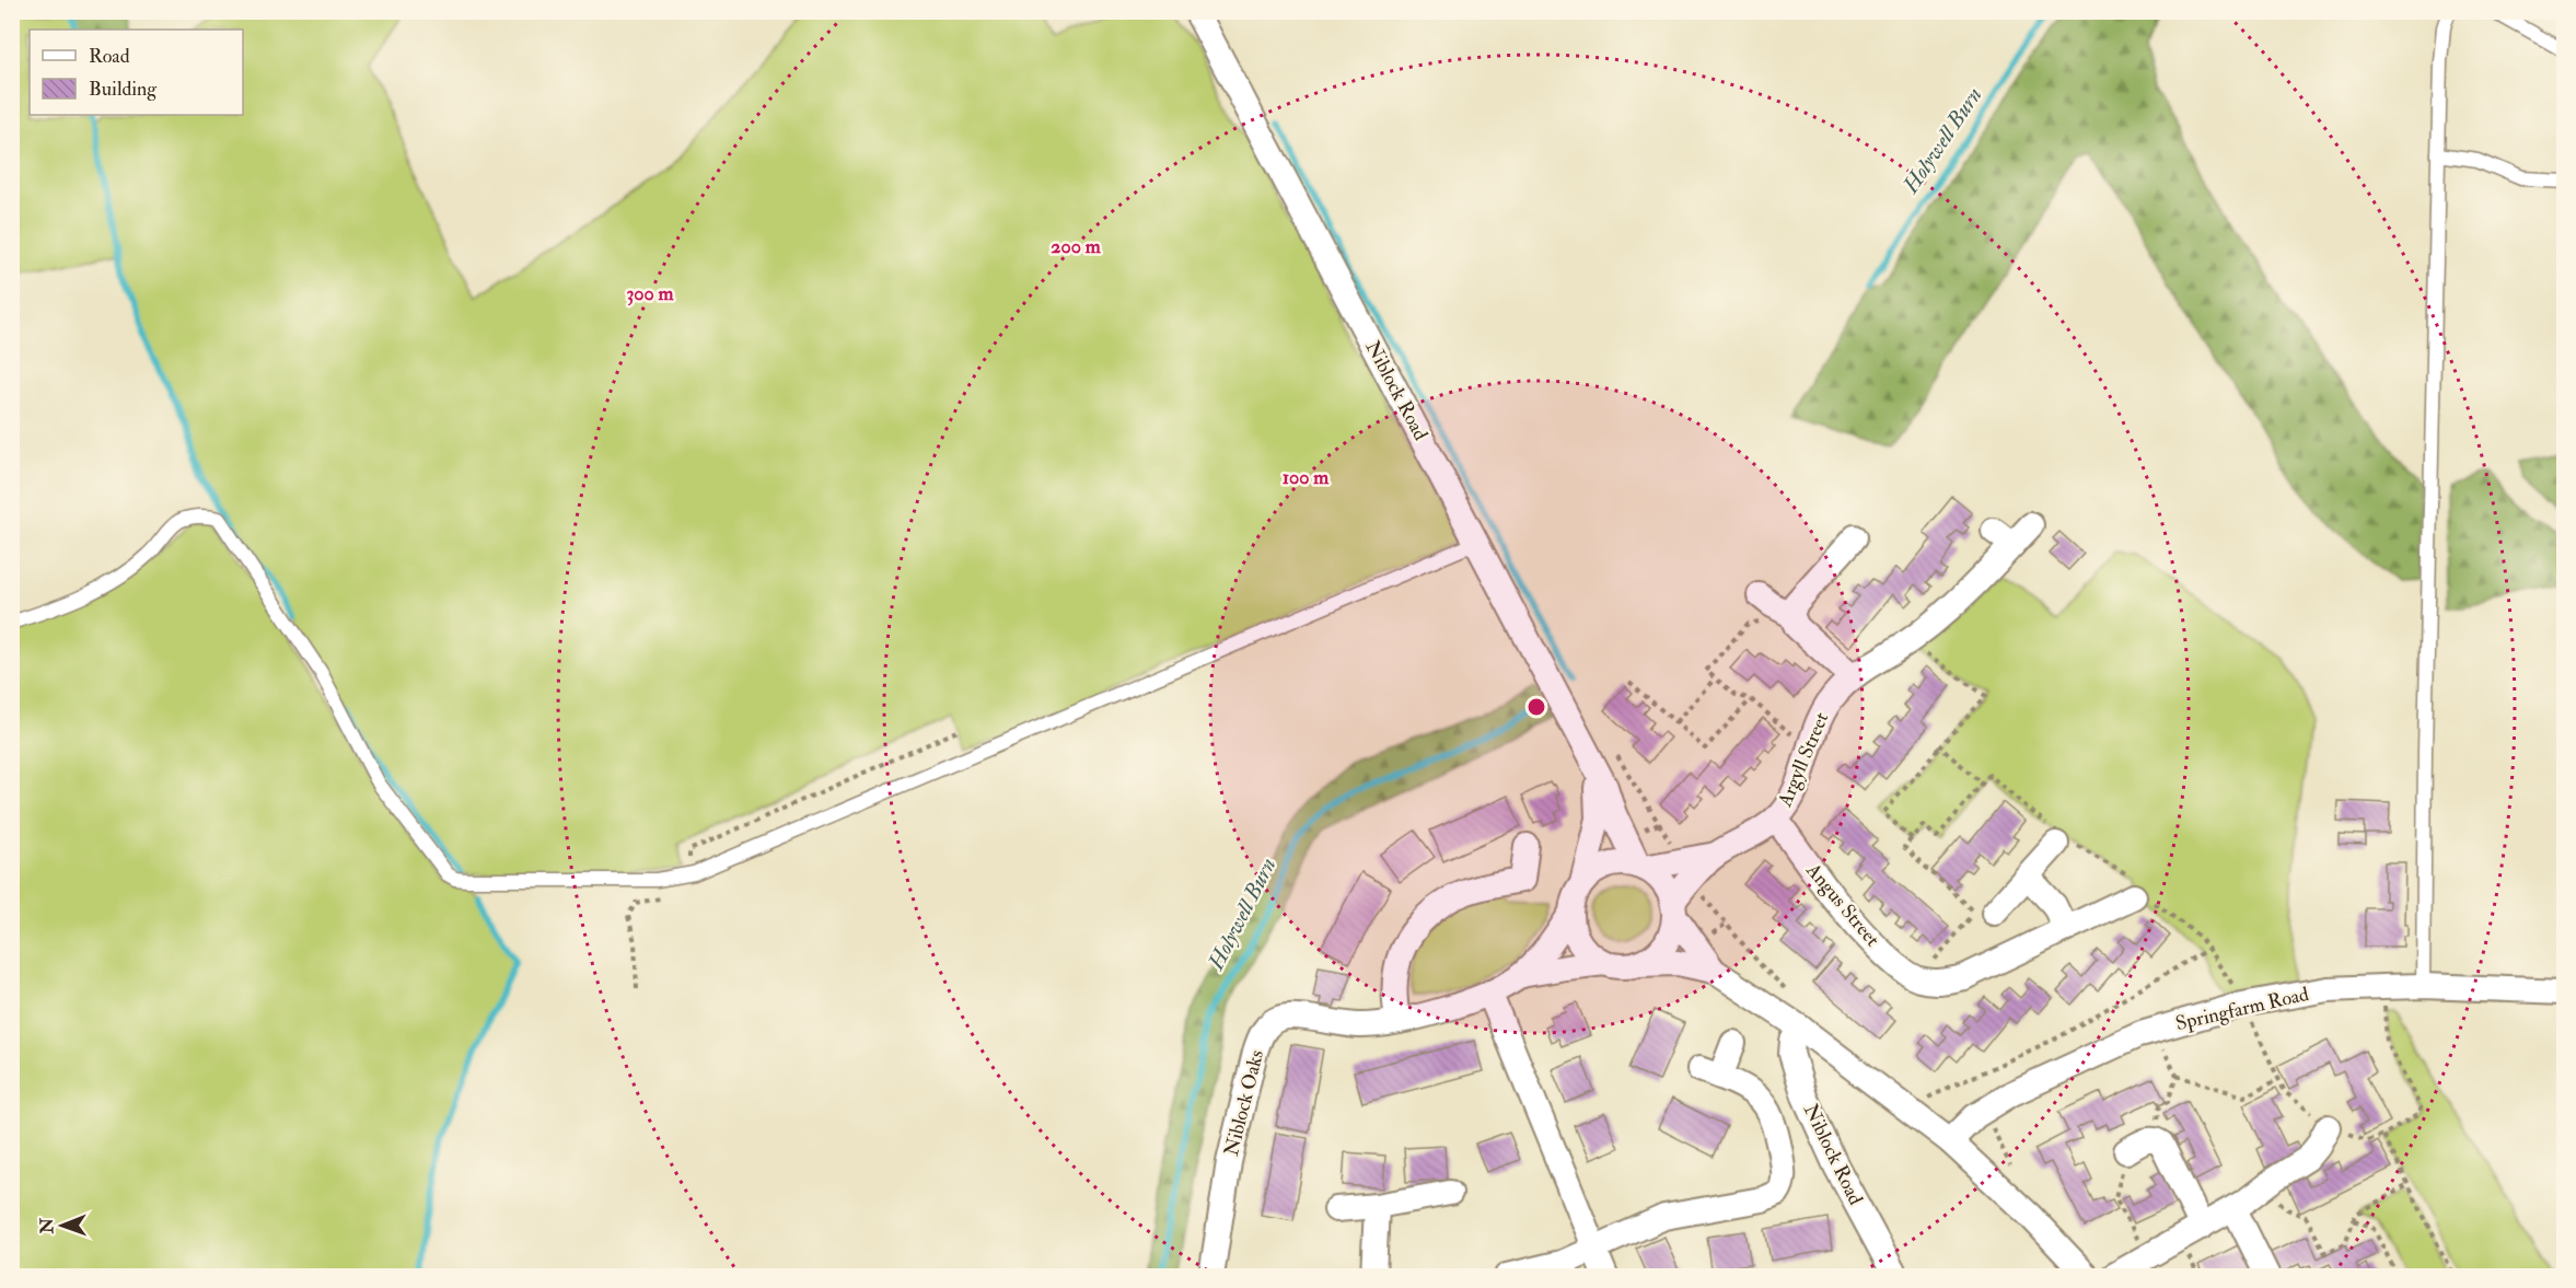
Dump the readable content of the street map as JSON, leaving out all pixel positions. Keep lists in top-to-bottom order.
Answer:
{
  "streets": {
    "street": [
      "Niblock Road",
      "Argyll Street",
      "Angus Street",
      "Springfarm Road",
      "Niblock Oaks"
    ]
  },
  "crossings": [
    ["Niblock Road", "Argyll Street"],
    ["Niblock Road", "Niblock Oaks"],
    ["Argyll Street", "Angus Street"],
    ["Argyll Street", "Niblock Oaks"]
  ],
  "water": ["Holywell Burn"],
  "legend": ["Road", "Building"],
  "north": "left",
  "rings": ["200 m", "300 m", "100 m"]
}
